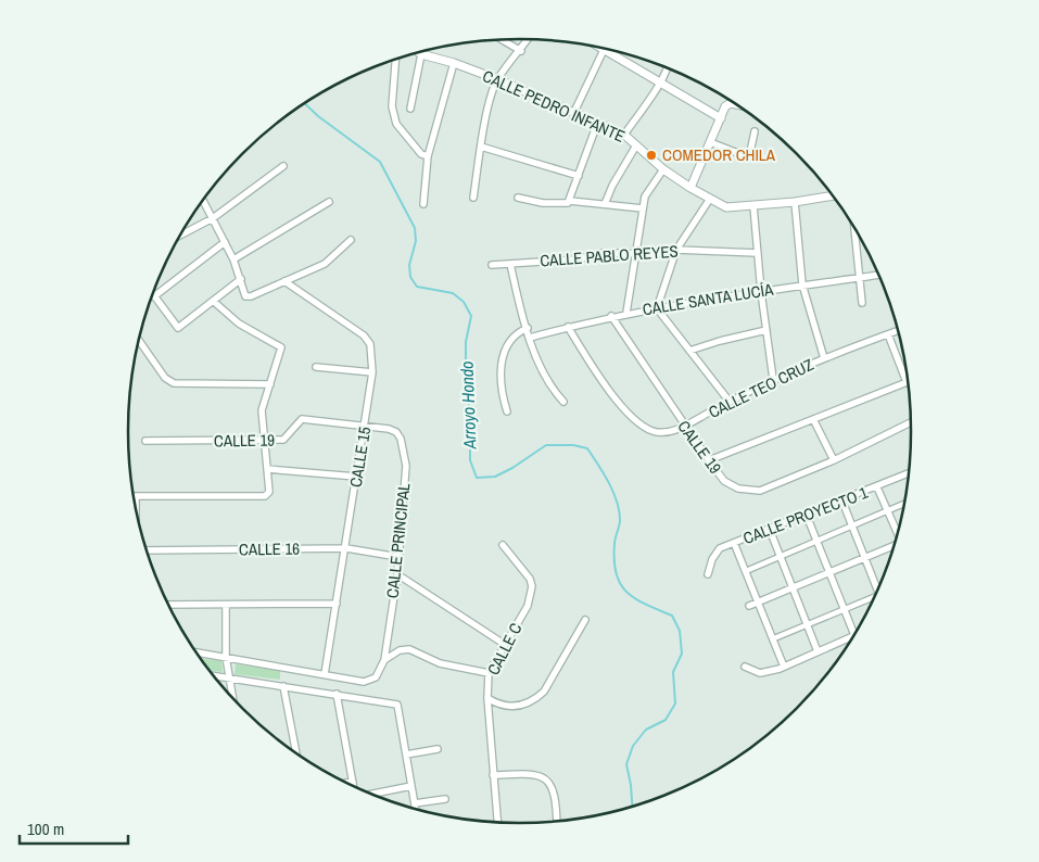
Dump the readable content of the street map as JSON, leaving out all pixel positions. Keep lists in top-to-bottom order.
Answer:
{
  "streets": {
    "street": [
      "CALLE PEDRO INFANTE",
      "CALLE PABLO REYES",
      "CALLE SANTA LUCÍA",
      "CALLE TEO CRUZ",
      "CALLE 19",
      "CALLE 15",
      "CALLE PROYECTO 1",
      "CALLE PRINCIPAL",
      "CALLE 16",
      "CALLE C"
    ]
  },
  "crossings": [
    ["CALLE SANTA LUCÍA", "CALLE TEO CRUZ"],
    ["CALLE SANTA LUCÍA", "CALLE 19"],
    ["CALLE TEO CRUZ", "CALLE 19"],
    ["CALLE 19", "CALLE 15"],
    ["CALLE 19", "CALLE PRINCIPAL"],
    ["CALLE 15", "CALLE PRINCIPAL"],
    ["CALLE 15", "CALLE 16"],
    ["CALLE PRINCIPAL", "CALLE 16"]
  ],
  "water": ["Arroyo Hondo"],
  "places": ["COMEDOR CHILA"],
  "scale_bar": "100 m"
}
